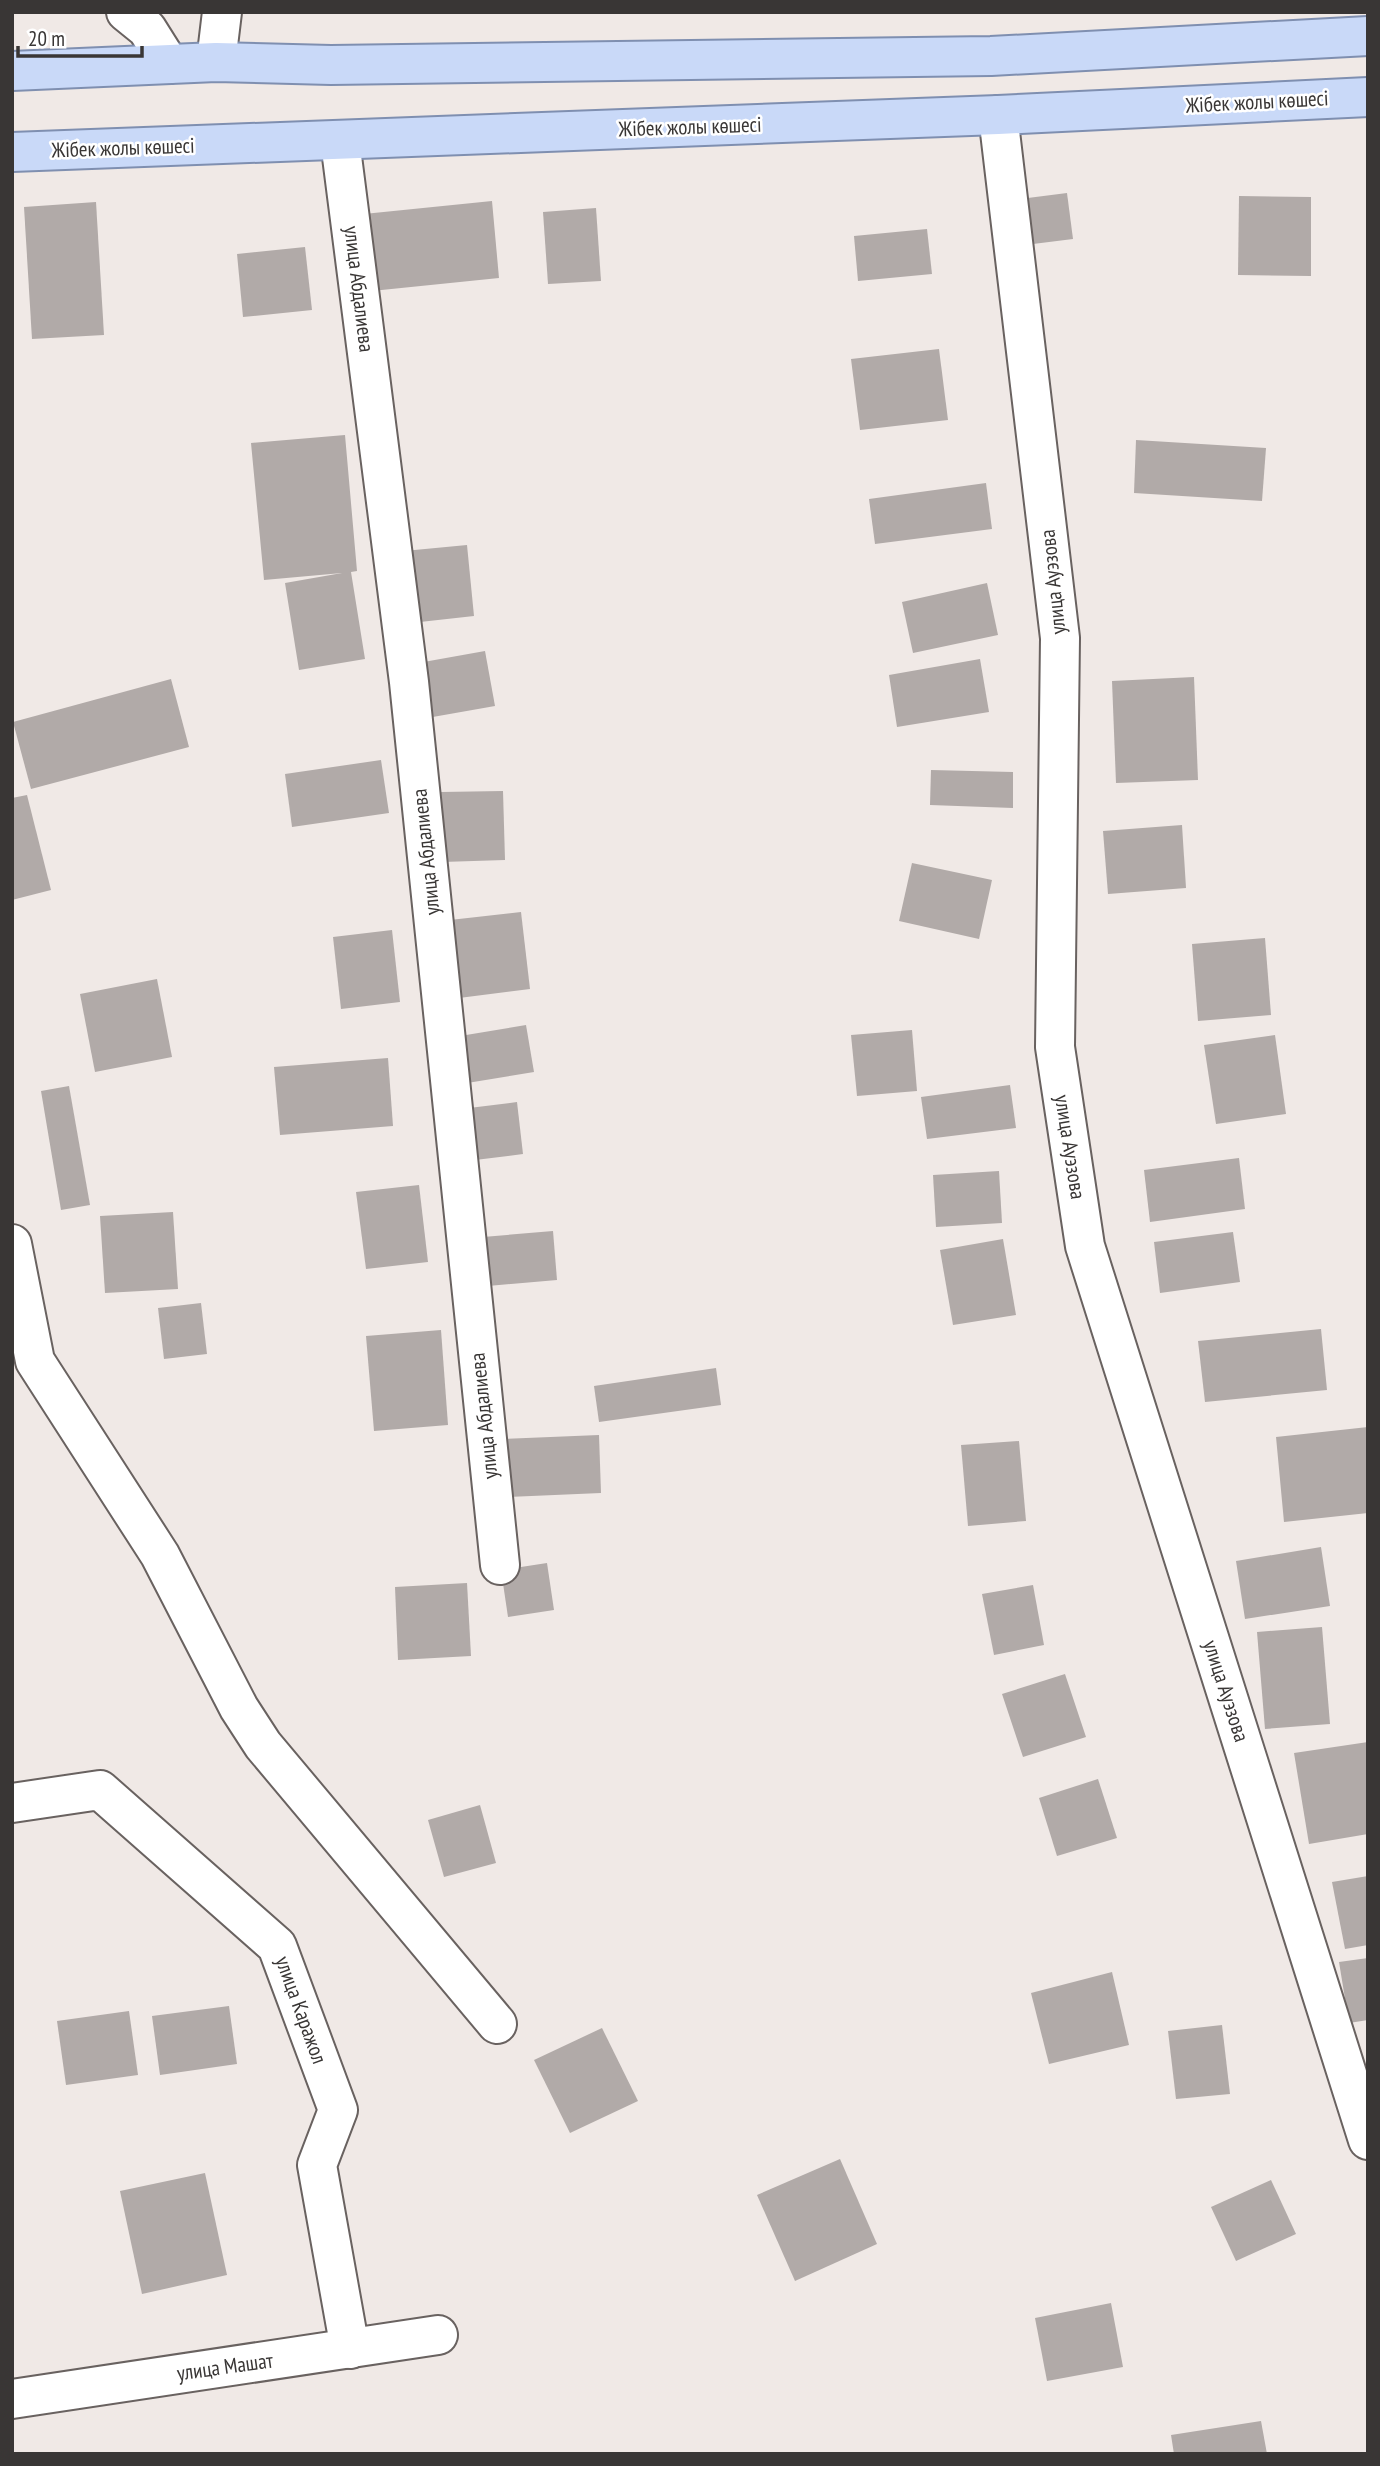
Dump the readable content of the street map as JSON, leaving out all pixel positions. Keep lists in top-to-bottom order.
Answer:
{
  "streets": {
    "main road": ["Жібек жолы көшесі"],
    "street": [
      "улица Абдалиева",
      "улица Ауэзова",
      "улица Каражол",
      "улица Машат"
    ]
  },
  "crossings": [
    ["Жібек жолы көшесі", "улица Абдалиева"],
    ["Жібек жолы көшесі", "улица Ауэзова"],
    ["улица Каражол", "улица Машат"]
  ],
  "scale_bar": "20 m"
}
